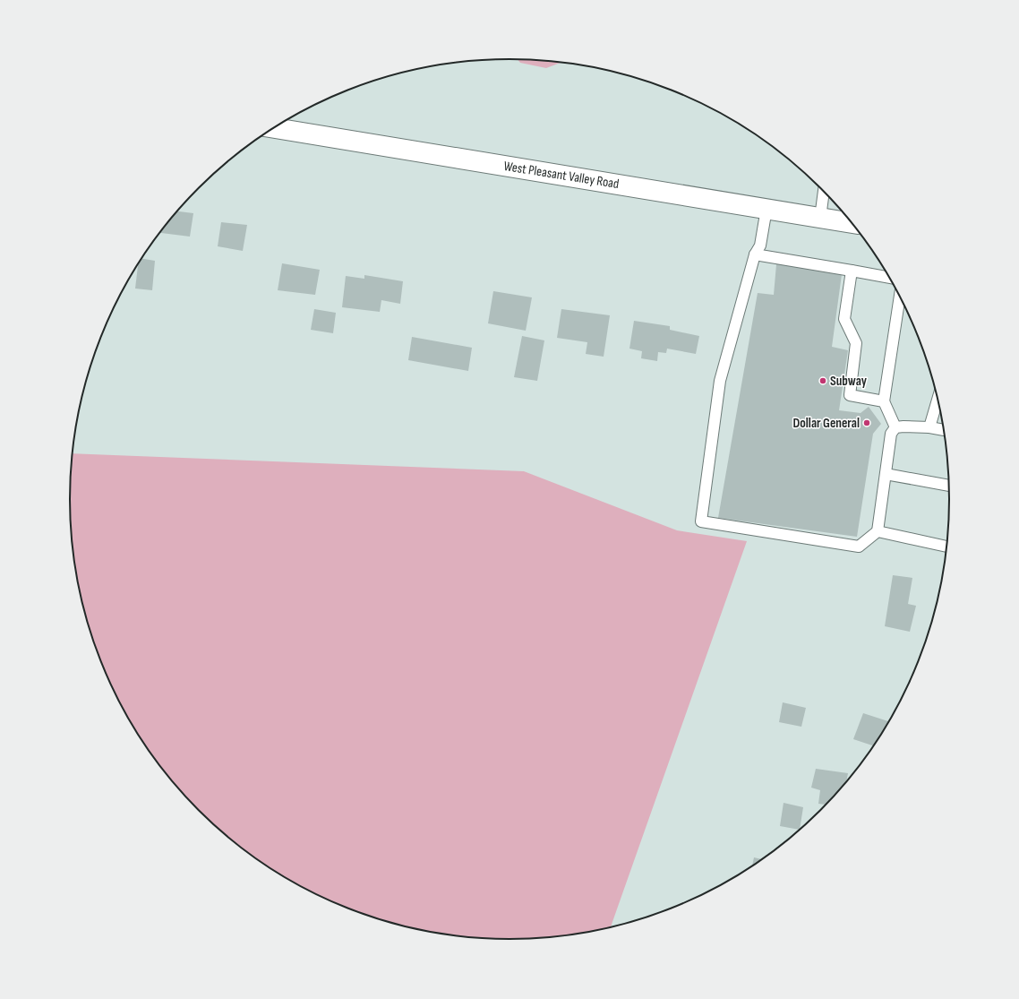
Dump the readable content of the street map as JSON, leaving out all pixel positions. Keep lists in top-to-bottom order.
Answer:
{
  "streets": {
    "main road": ["West Pleasant Valley Road"]
  },
  "places": ["Subway", "Dollar General"]
}
